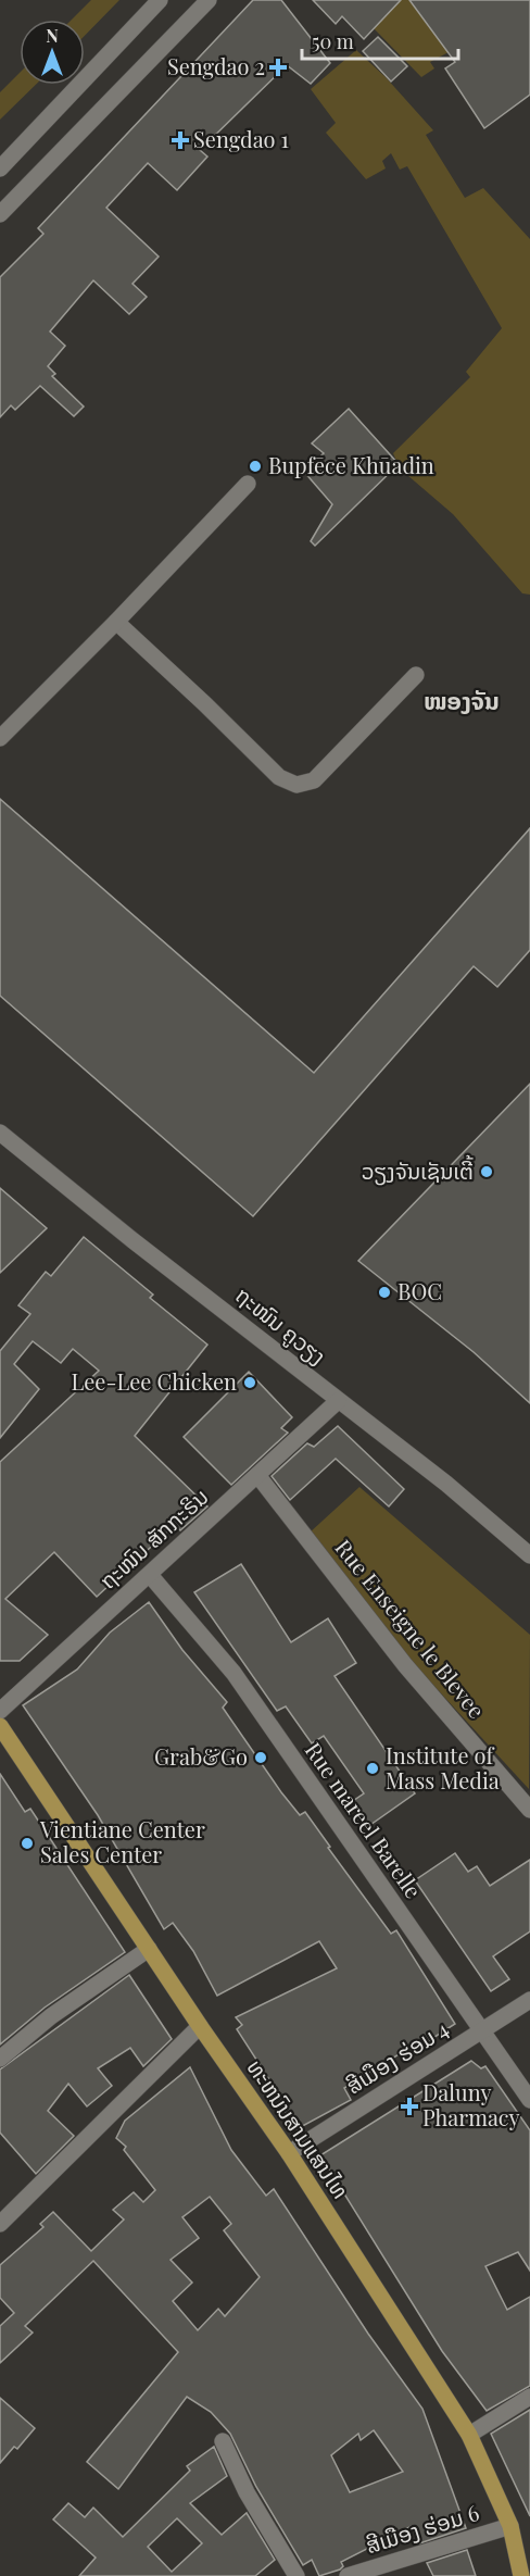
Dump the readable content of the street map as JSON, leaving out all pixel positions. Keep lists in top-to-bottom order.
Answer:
{
  "streets": {
    "main road": ["ທະຫນົນສາມແສນໄທ"],
    "street": [
      "ຖະໜົນ ຄູວຽງ",
      "ຖະໜົນ ສັກກະຣິນ",
      "Rue Enseigne le Blevee",
      "Rue mareel Barelle",
      "ສີເມືອງ ຮ່ອມ 4",
      "ສີເມືອງ ຮ່ອມ 6"
    ]
  },
  "crossings": [
    ["ຖະໜົນ ຄູວຽງ", "ຖະໜົນ ສັກກະຣິນ"],
    ["ຖະໜົນ ສັກກະຣິນ", "Rue Enseigne le Blevee"],
    ["ຖະໜົນ ສັກກະຣິນ", "Rue mareel Barelle"],
    ["Rue mareel Barelle", "ສີເມືອງ ຮ່ອມ 4"],
    ["ສີເມືອງ ຮ່ອມ 4", "ທະຫນົນສາມແສນໄທ"],
    ["ທະຫນົນສາມແສນໄທ", "ສີເມືອງ ຮ່ອມ 6"]
  ],
  "districts": ["ໜອງຈັນ"],
  "places": {
    "health": ["Sengdao 2", "Sengdao 1", "Daluny Pharmacy"],
    "other": [
      "Bupfēcē Khūadin",
      "ວຽງຈັນເຊັນເຕີ້",
      "BOC",
      "Lee-Lee Chicken",
      "Grab&Go",
      "Institute of Mass Media",
      "Vientiane Center Sales Center"
    ]
  },
  "scale_bar": "50 m",
  "north": "top"
}
